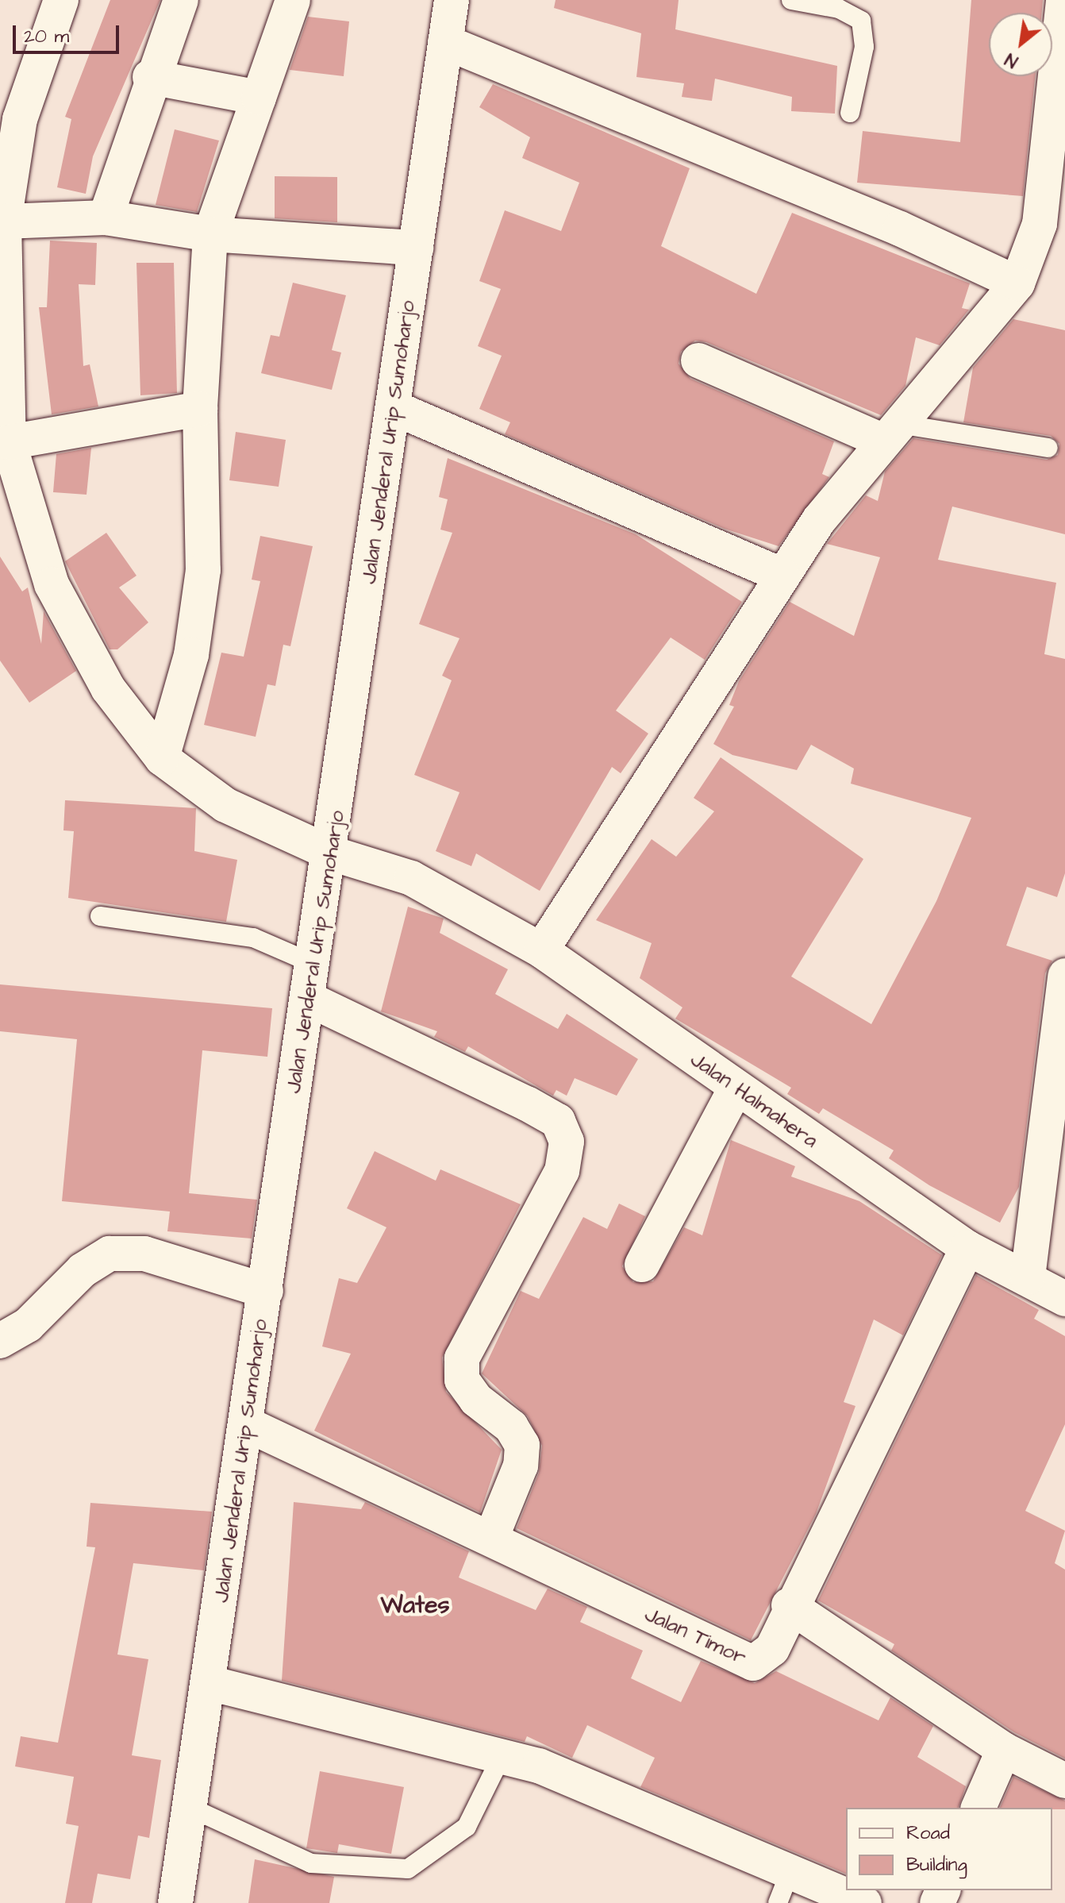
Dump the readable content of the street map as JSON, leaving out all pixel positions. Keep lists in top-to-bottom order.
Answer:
{
  "streets": {
    "main road": ["Jalan Jenderal Urip Sumoharjo", "Jalan Halmahera", "Jalan Timor"]
  },
  "crossings": [
    ["Jalan Jenderal Urip Sumoharjo", "Jalan Halmahera"],
    ["Jalan Jenderal Urip Sumoharjo", "Jalan Timor"],
    ["Jalan Halmahera", "Jalan Timor"]
  ],
  "districts": ["Wates"],
  "legend": ["Road", "Building"],
  "scale_bar": "20 m",
  "north": "bottom left"
}
